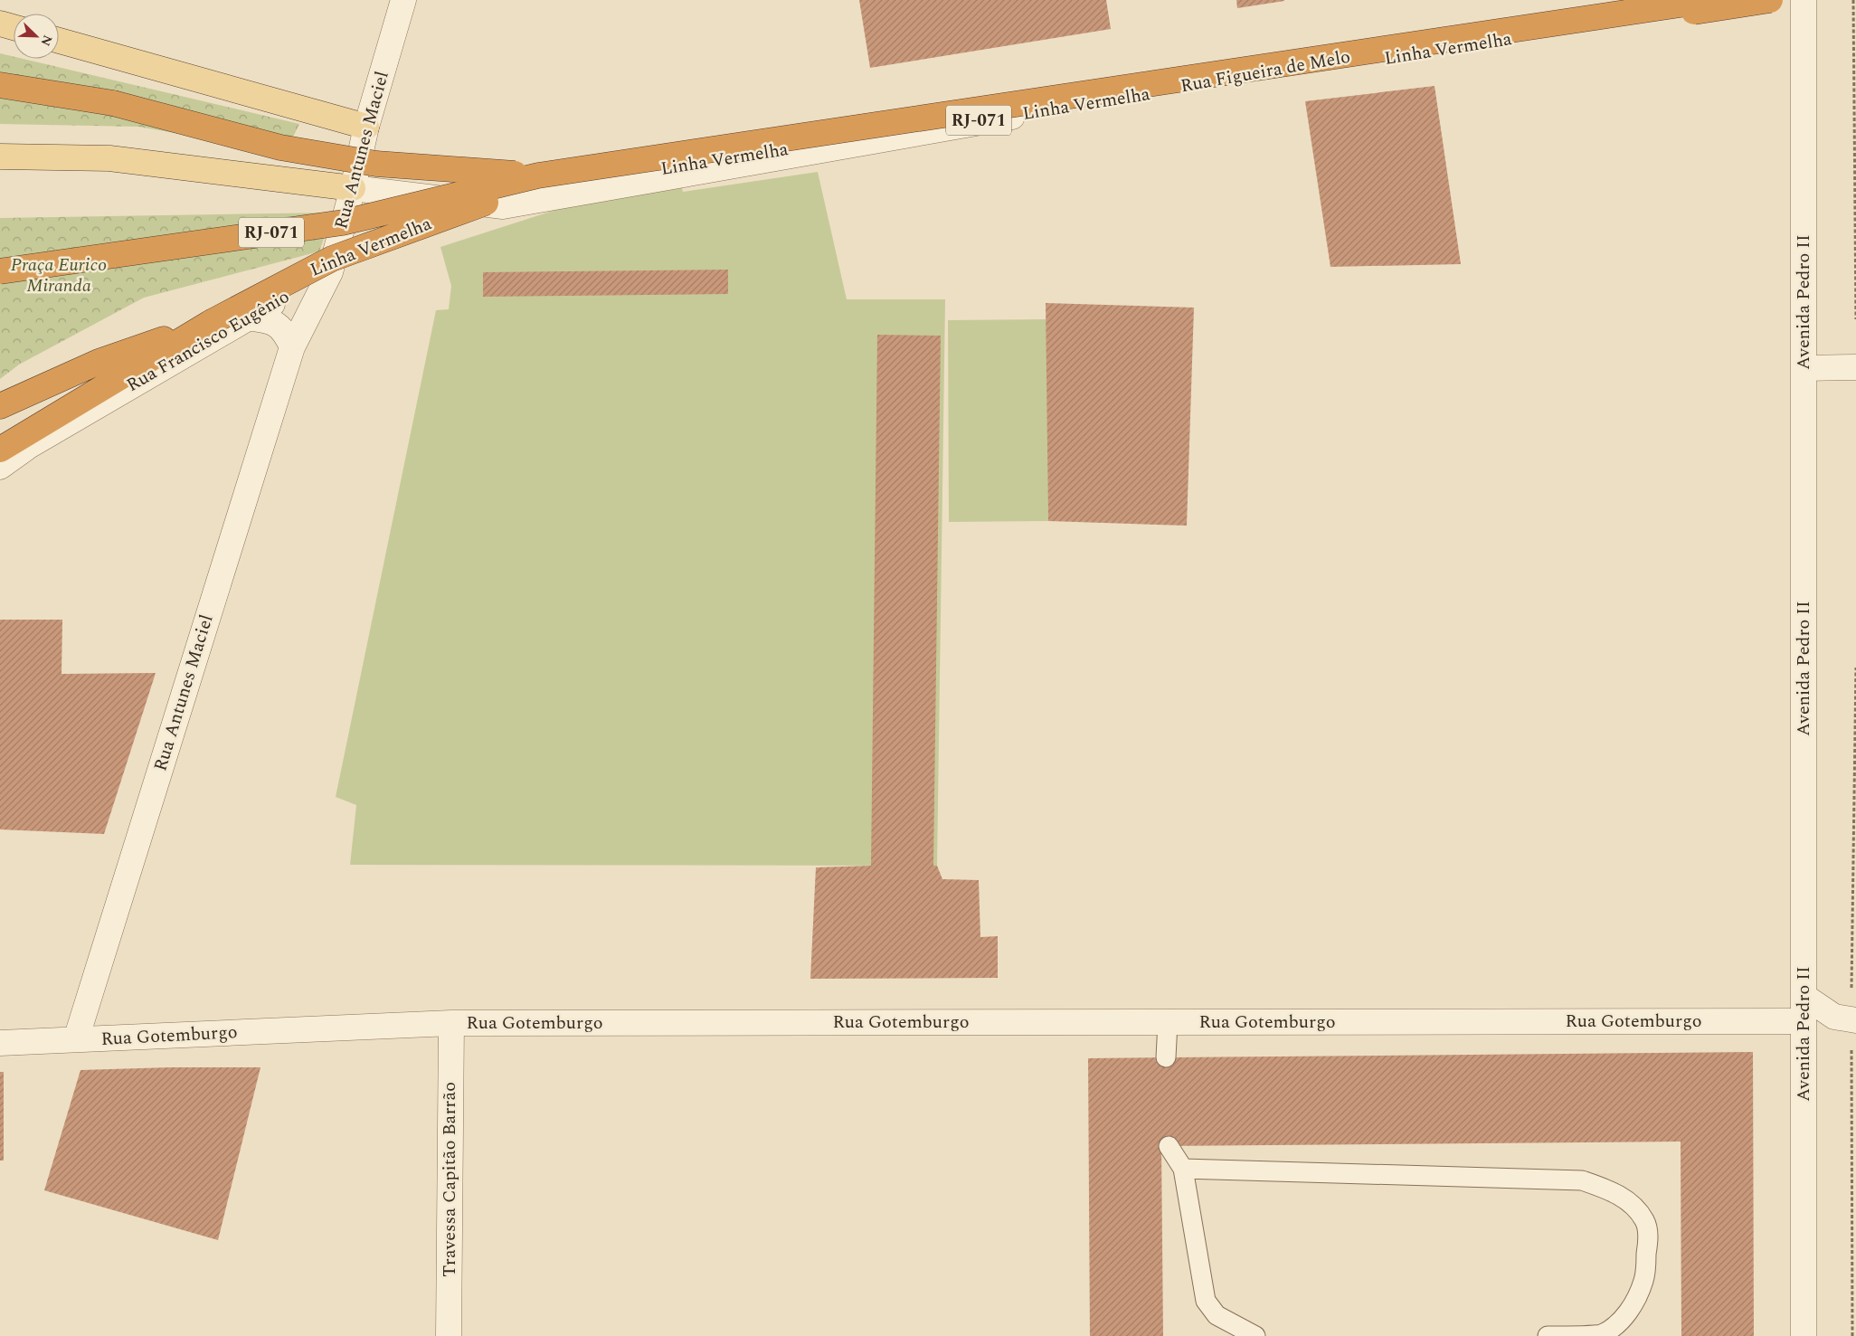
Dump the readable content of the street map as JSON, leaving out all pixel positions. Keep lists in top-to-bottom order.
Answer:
{
  "streets": {
    "highway": ["Linha Vermelha", "RJ-071"],
    "street": [
      "Rua Figueira de Melo",
      "Rua Antunes Maciel",
      "Avenida Pedro II",
      "Rua Francisco Eugênio",
      "Rua Gotemburgo",
      "Travessa Capitão Barrão"
    ]
  },
  "crossings": [
    ["Linha Vermelha", "RJ-071"],
    ["Rua Figueira de Melo", "Rua Antunes Maciel"],
    ["Rua Figueira de Melo", "Rua Francisco Eugênio"],
    ["Rua Antunes Maciel", "Rua Francisco Eugênio"],
    ["Rua Antunes Maciel", "Rua Gotemburgo"],
    ["Avenida Pedro II", "Rua Gotemburgo"],
    ["Rua Gotemburgo", "Travessa Capitão Barrão"]
  ],
  "parks": ["Praça Eurico Miranda"],
  "north": "bottom right"
}
